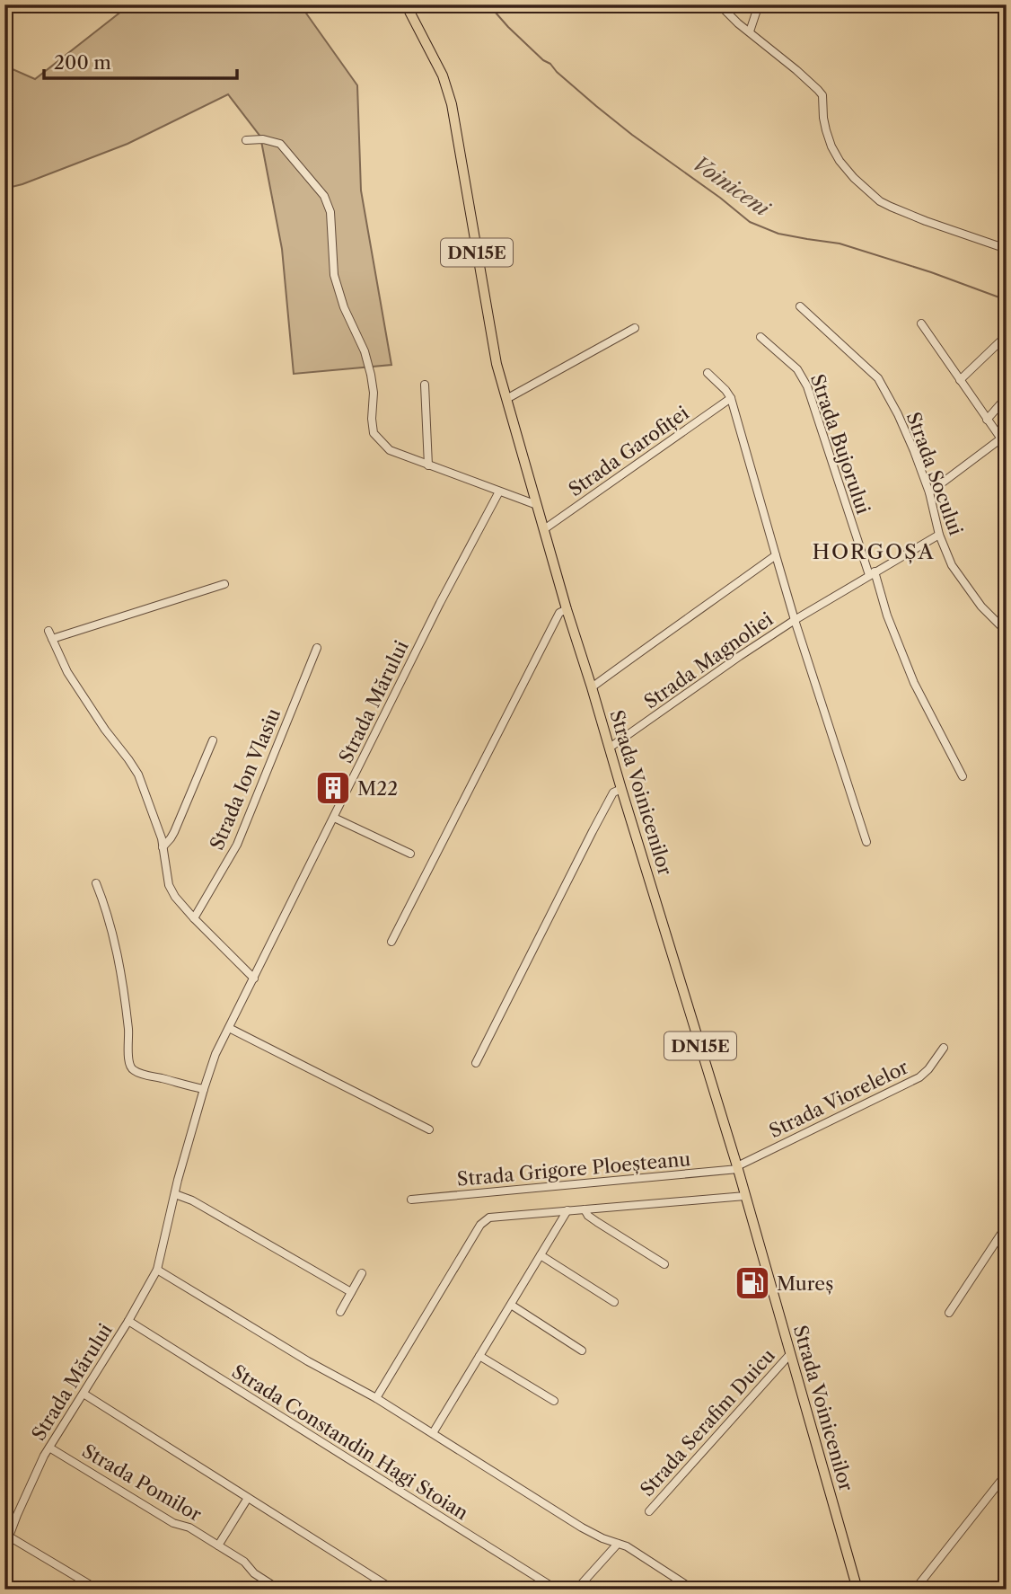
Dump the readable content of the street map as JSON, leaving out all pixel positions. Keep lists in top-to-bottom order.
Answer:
{
  "streets": {
    "main road": ["DN15E", "Strada Voinicenilor"],
    "street": [
      "Strada Bujorului",
      "Strada Garofiței",
      "Strada Socului",
      "Strada Magnoliei",
      "Strada Mărului",
      "Strada Ion Vlasiu",
      "Strada Viorelelor",
      "Strada Grigore Ploeșteanu",
      "Strada Serafim Duicu",
      "Strada Constandin Hagi Stoian",
      "Strada Pomilor"
    ]
  },
  "crossings": [
    ["Strada Bujorului", "Strada Magnoliei"],
    ["Strada Garofiței", "Strada Voinicenilor"],
    ["Strada Socului", "Strada Magnoliei"],
    ["Strada Magnoliei", "Strada Voinicenilor"],
    ["Strada Mărului", "Strada Constandin Hagi Stoian"],
    ["Strada Mărului", "Strada Pomilor"],
    ["Strada Voinicenilor", "Strada Viorelelor"],
    ["Strada Voinicenilor", "Strada Grigore Ploeșteanu"],
    ["Strada Voinicenilor", "Strada Serafim Duicu"],
    ["Strada Viorelelor", "Strada Grigore Ploeșteanu"]
  ],
  "districts": ["HORGOȘA"],
  "water": ["Voiniceni"],
  "places": {
    "building": ["M22"],
    "fuel station": ["Mureș"]
  },
  "scale_bar": "200 m"
}
